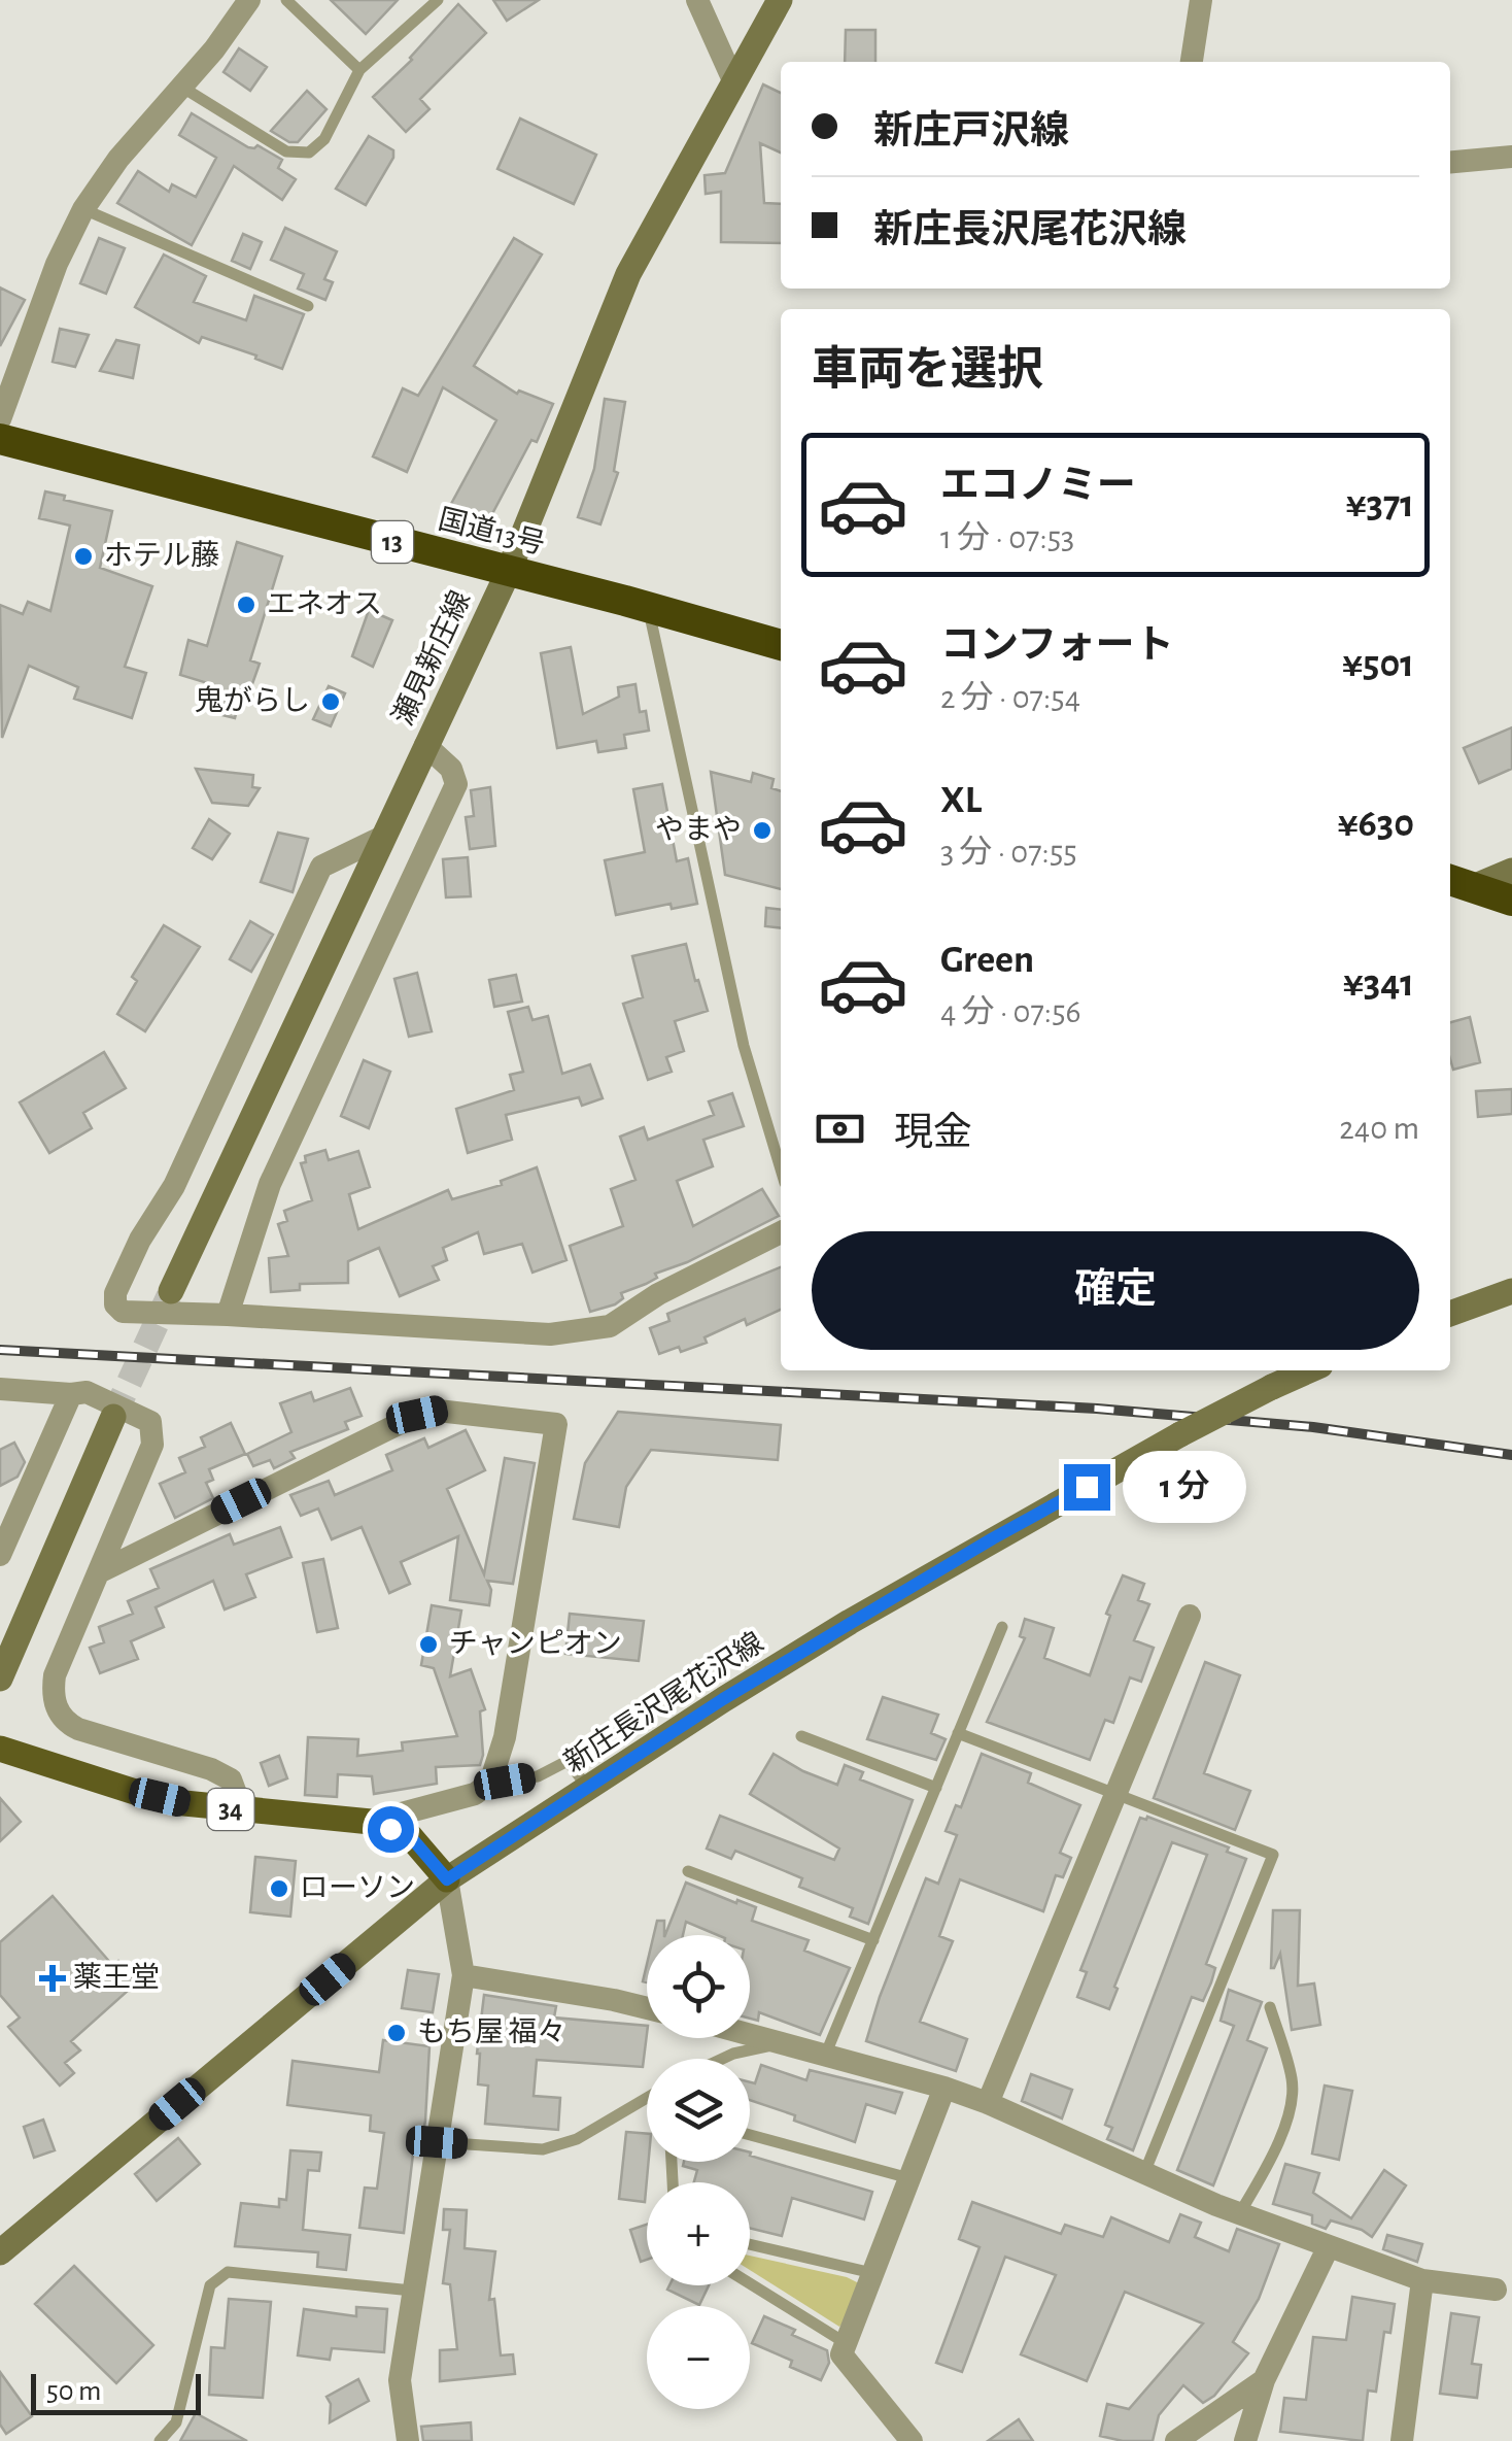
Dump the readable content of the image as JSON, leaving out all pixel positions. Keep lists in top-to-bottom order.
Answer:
{
  "streets": {
    "highway": ["国道13号", "13"],
    "main road": ["瀬見新庄線", "新庄長沢尾花沢線", "34"]
  },
  "crossings": [
    ["国道13号", "瀬見新庄線"],
    ["新庄長沢尾花沢線", "34"]
  ],
  "places": {
    "other": [
      "ホテル藤",
      "エネオス",
      "鬼がらし",
      "やまや",
      "チャンピオン",
      "ローソン",
      "もち屋 福々"
    ],
    "health": ["薬王堂"]
  },
  "scale_bar": "50 m",
  "page": {
    "banner": ["新庄戸沢線", "新庄長沢尾花沢線"],
    "heading": "車両を選択",
    "list": [
      {
        "name": "エコノミー",
        "note": "1 分 · 07:53",
        "value": "¥371"
      },
      {
        "name": "コンフォート",
        "note": "2 分 · 07:54",
        "value": "¥501"
      },
      {
        "name": "XL",
        "note": "3 分 · 07:55",
        "value": "¥630"
      },
      {
        "name": "Green",
        "note": "4 分 · 07:56",
        "value": "¥341"
      }
    ],
    "pay": ["現金", "240 m"],
    "buttons": "確定",
    "bubble": "1 分",
    "map_buttons": ["+", "−"],
    "scale": "50 m"
  }
}
